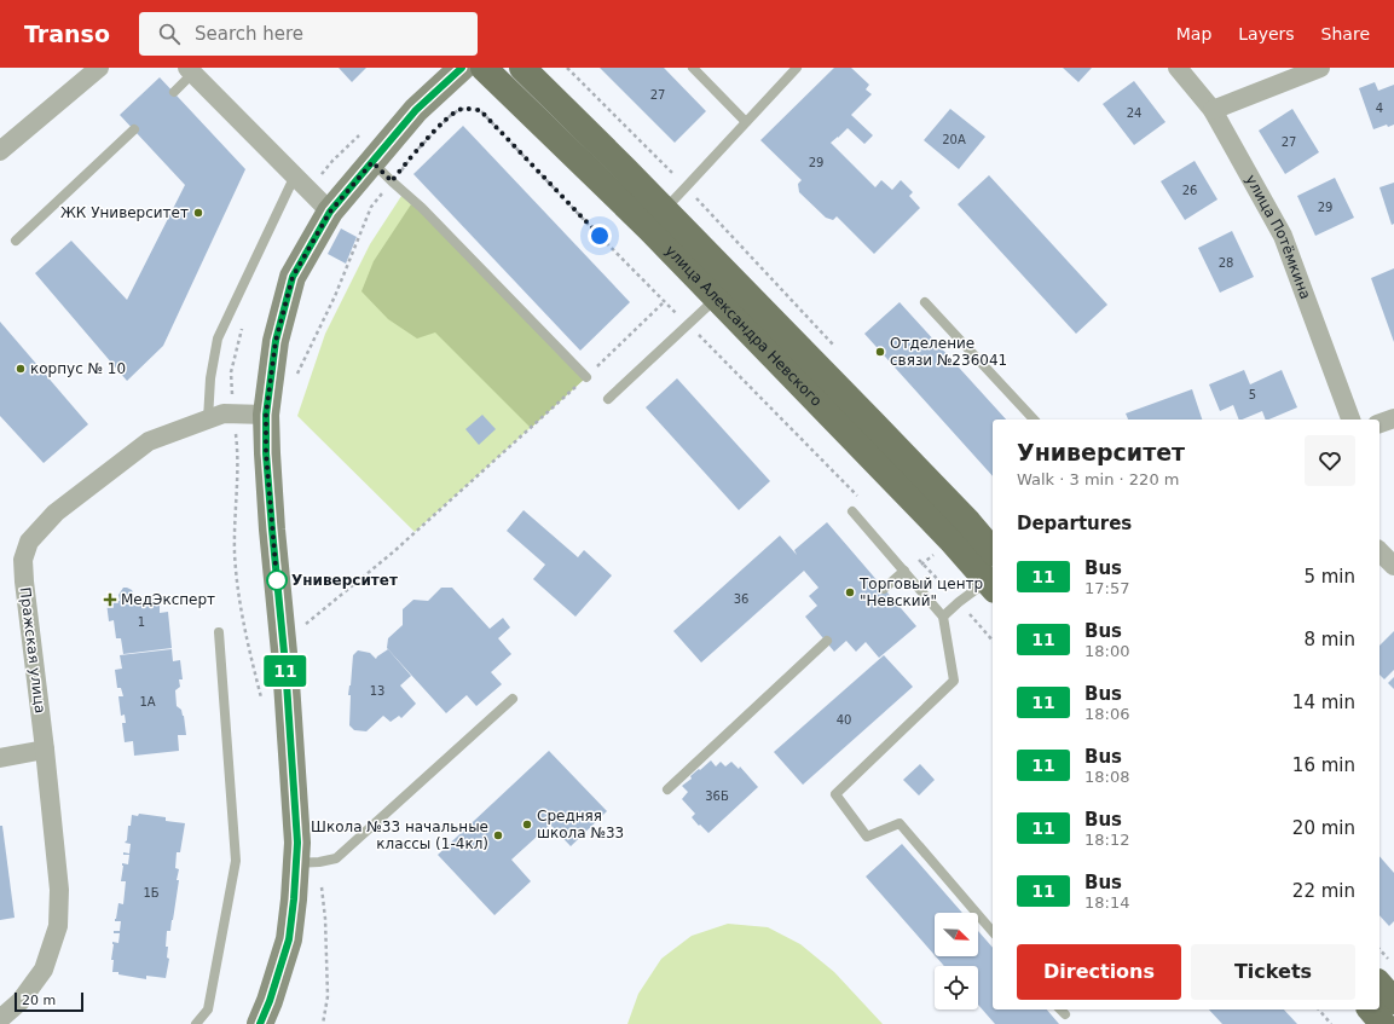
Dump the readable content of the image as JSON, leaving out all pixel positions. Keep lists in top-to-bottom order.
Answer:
{
  "streets": {
    "main road": ["улица Александра Невского"],
    "street": ["улица Потёмкина", "Пражская улица"]
  },
  "places": {
    "other": [
      "ЖК Университет",
      "Отделение связи №236041",
      "корпус № 10",
      "Университет",
      "Торговый центр \"Невский\"",
      "Средняя школа №33",
      "Школа №33 начальные классы (1-4кл)"
    ],
    "health": ["МедЭксперт"]
  },
  "lines": ["bus line 11"],
  "house_numbers": [
    "27",
    "4",
    "24",
    "20А",
    "27",
    "29",
    "26",
    "29",
    "28",
    "5",
    "36",
    "1",
    "13",
    "1А",
    "40",
    "36Б",
    "1Б"
  ],
  "scale_bar": "20 m",
  "north": "bottom right",
  "page": {
    "header": "Transo",
    "search": "Search here",
    "nav": ["Map", "Layers", "Share"],
    "on_map": "11",
    "heading": [
      ["Университет", "Walk · 3 min · 220 m"],
      "Departures"
    ],
    "list": [
      {
        "mark": "11",
        "name": "Bus",
        "note": "17:57",
        "value": "5 min"
      },
      {
        "mark": "11",
        "name": "Bus",
        "note": "18:00",
        "value": "8 min"
      },
      {
        "mark": "11",
        "name": "Bus",
        "note": "18:06",
        "value": "14 min"
      },
      {
        "mark": "11",
        "name": "Bus",
        "note": "18:08",
        "value": "16 min"
      },
      {
        "mark": "11",
        "name": "Bus",
        "note": "18:12",
        "value": "20 min"
      },
      {
        "mark": "11",
        "name": "Bus",
        "note": "18:14",
        "value": "22 min"
      }
    ],
    "buttons": ["Directions", "Tickets"],
    "scale": "20 m"
  }
}
